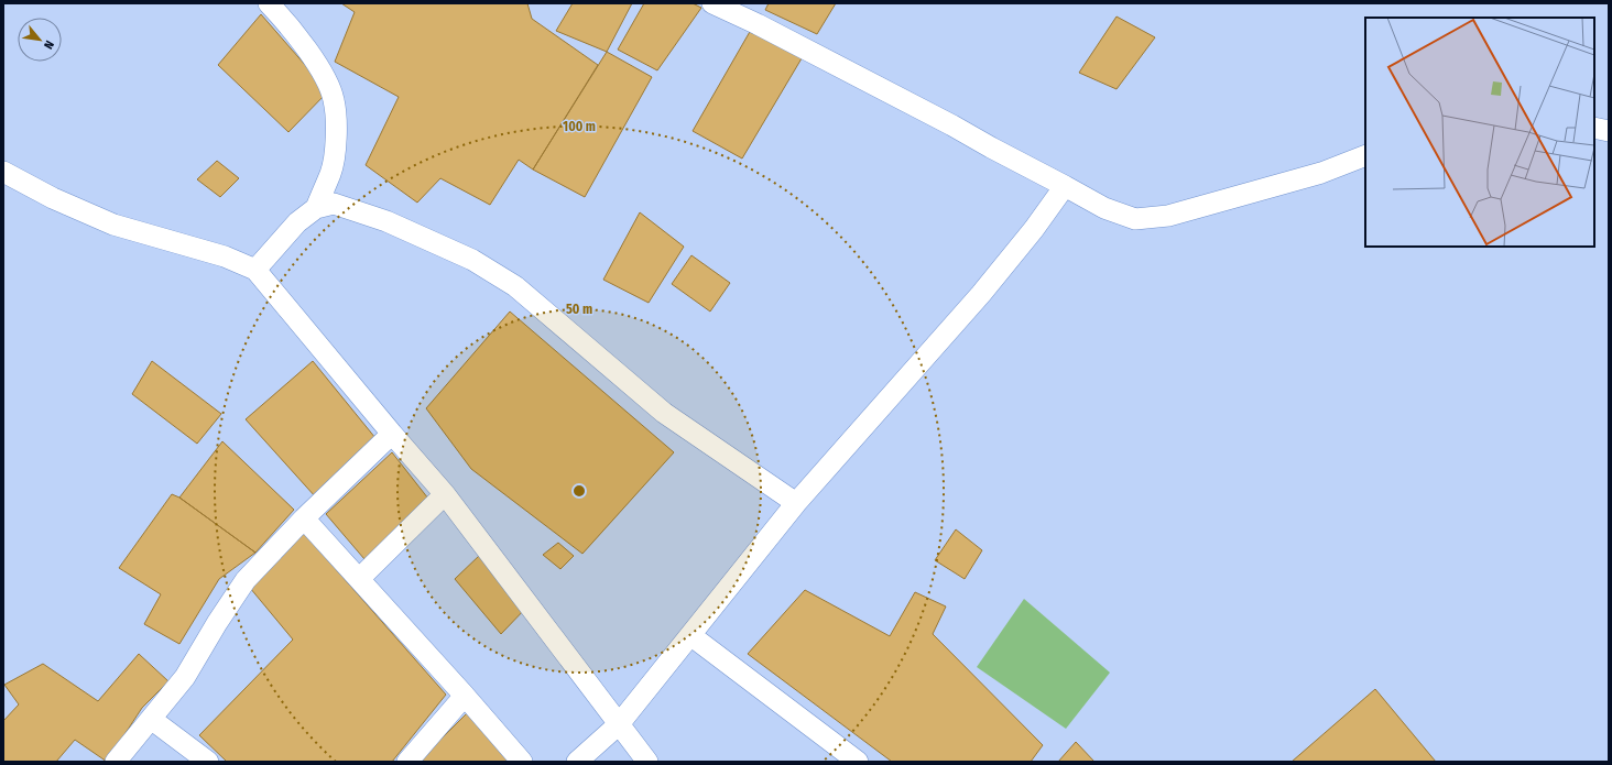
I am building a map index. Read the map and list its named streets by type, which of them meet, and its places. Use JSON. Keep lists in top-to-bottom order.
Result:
{
  "north": "bottom right",
  "rings": ["100 m", "50 m"]
}
